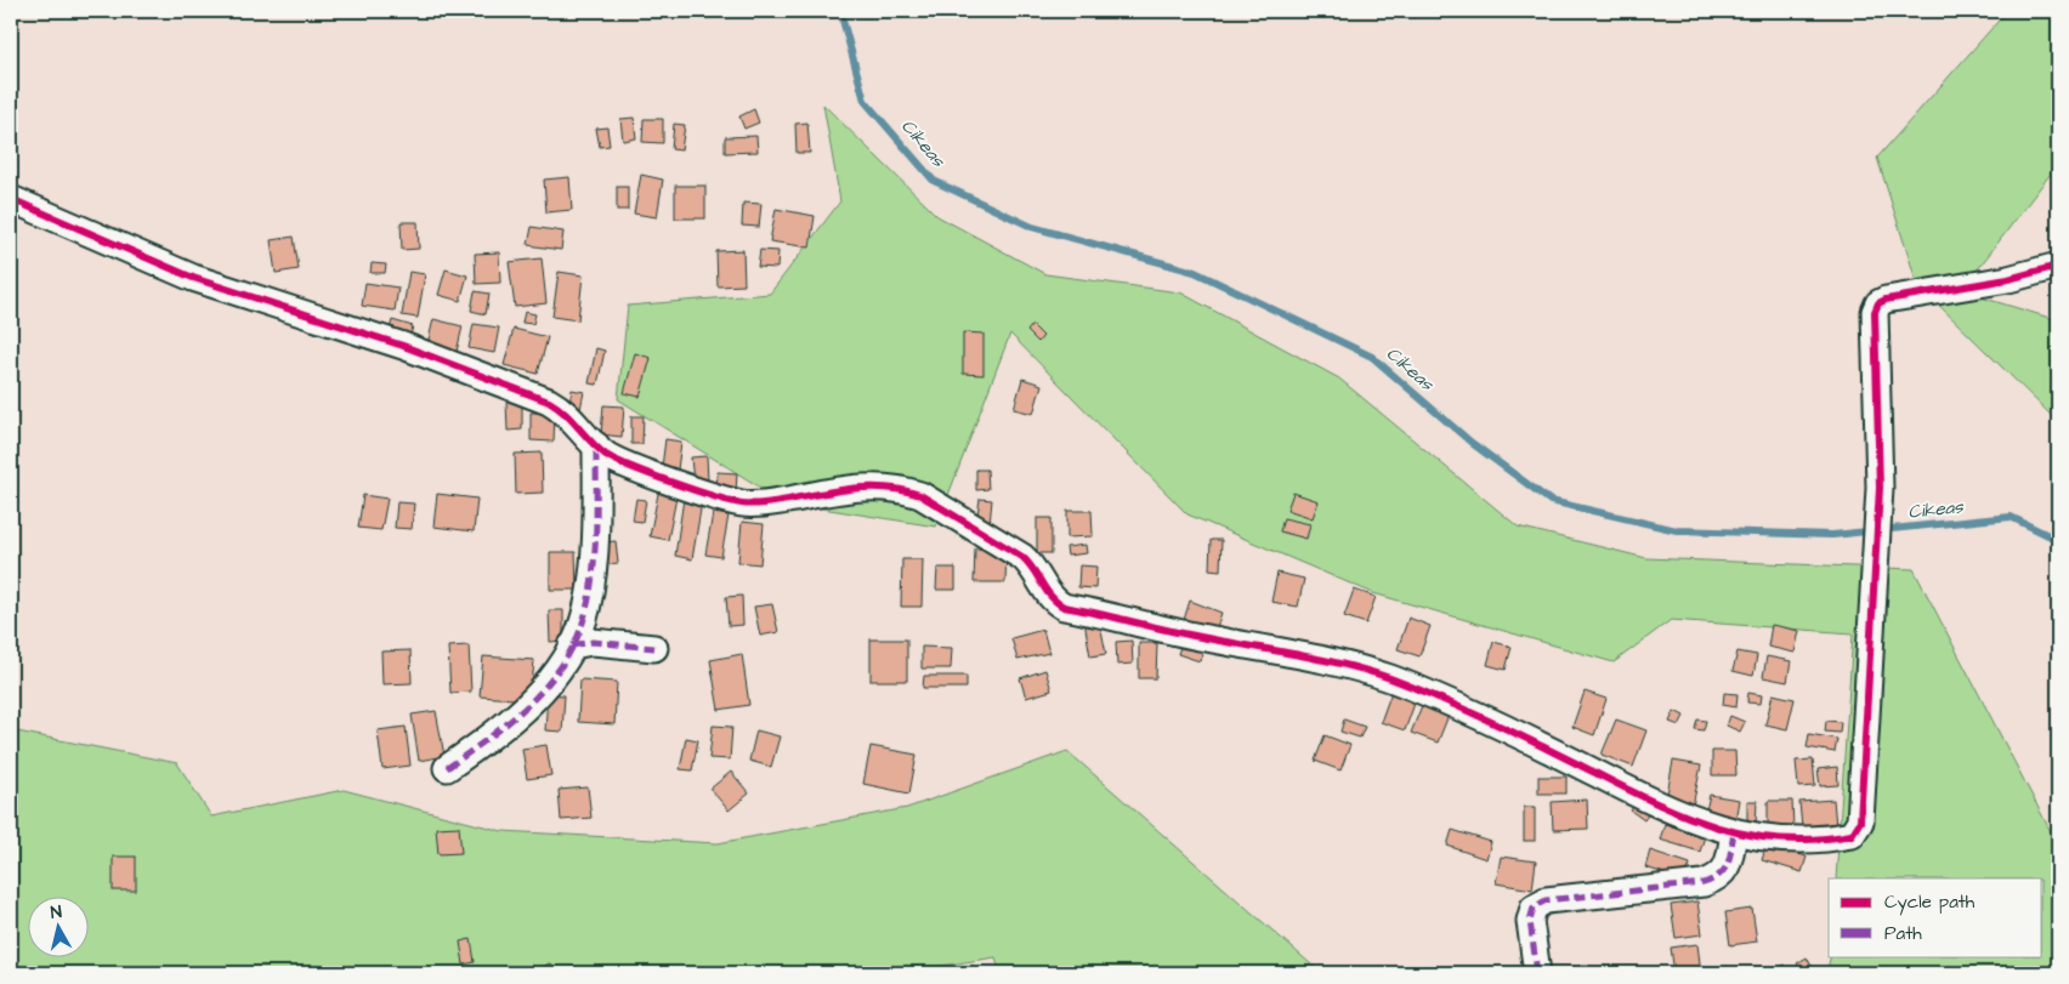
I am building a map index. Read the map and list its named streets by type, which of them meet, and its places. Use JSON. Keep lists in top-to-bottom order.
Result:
{
  "water": ["Cikeas"],
  "legend": ["Cycle path", "Path"],
  "north": "top"
}
